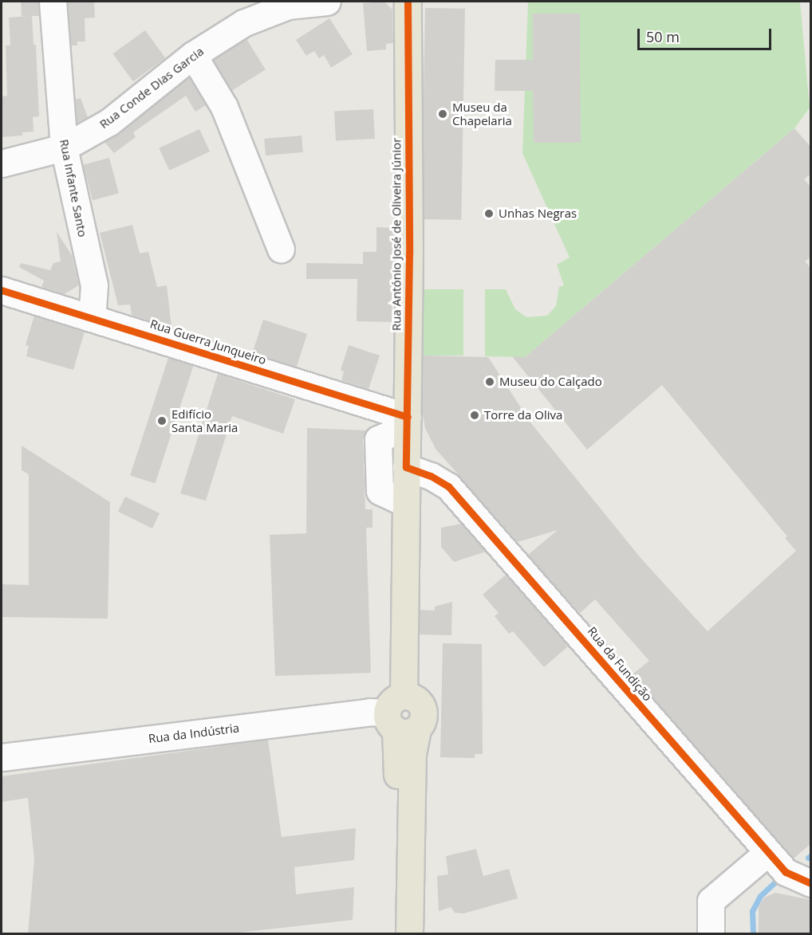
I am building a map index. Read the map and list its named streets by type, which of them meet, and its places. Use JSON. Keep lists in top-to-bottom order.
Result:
{
  "streets": {
    "main road": ["Rua António José de Oliveira Júnior"],
    "street": [
      "Rua Conde Dias Garcia",
      "Rua Infante Santo",
      "Rua Guerra Junqueiro",
      "Rua da Fundição",
      "Rua da Indústria"
    ]
  },
  "crossings": [
    ["Rua Conde Dias Garcia", "Rua Infante Santo"],
    ["Rua Infante Santo", "Rua Guerra Junqueiro"],
    ["Rua António José de Oliveira Júnior", "Rua Guerra Junqueiro"],
    ["Rua António José de Oliveira Júnior", "Rua da Fundição"],
    ["Rua António José de Oliveira Júnior", "Rua da Indústria"]
  ],
  "places": [
    "Museu da Chapelaria",
    "Unhas Negras",
    "Museu do Calçado",
    "Torre da Oliva",
    "Edifício Santa Maria"
  ],
  "scale_bar": "50 m"
}
